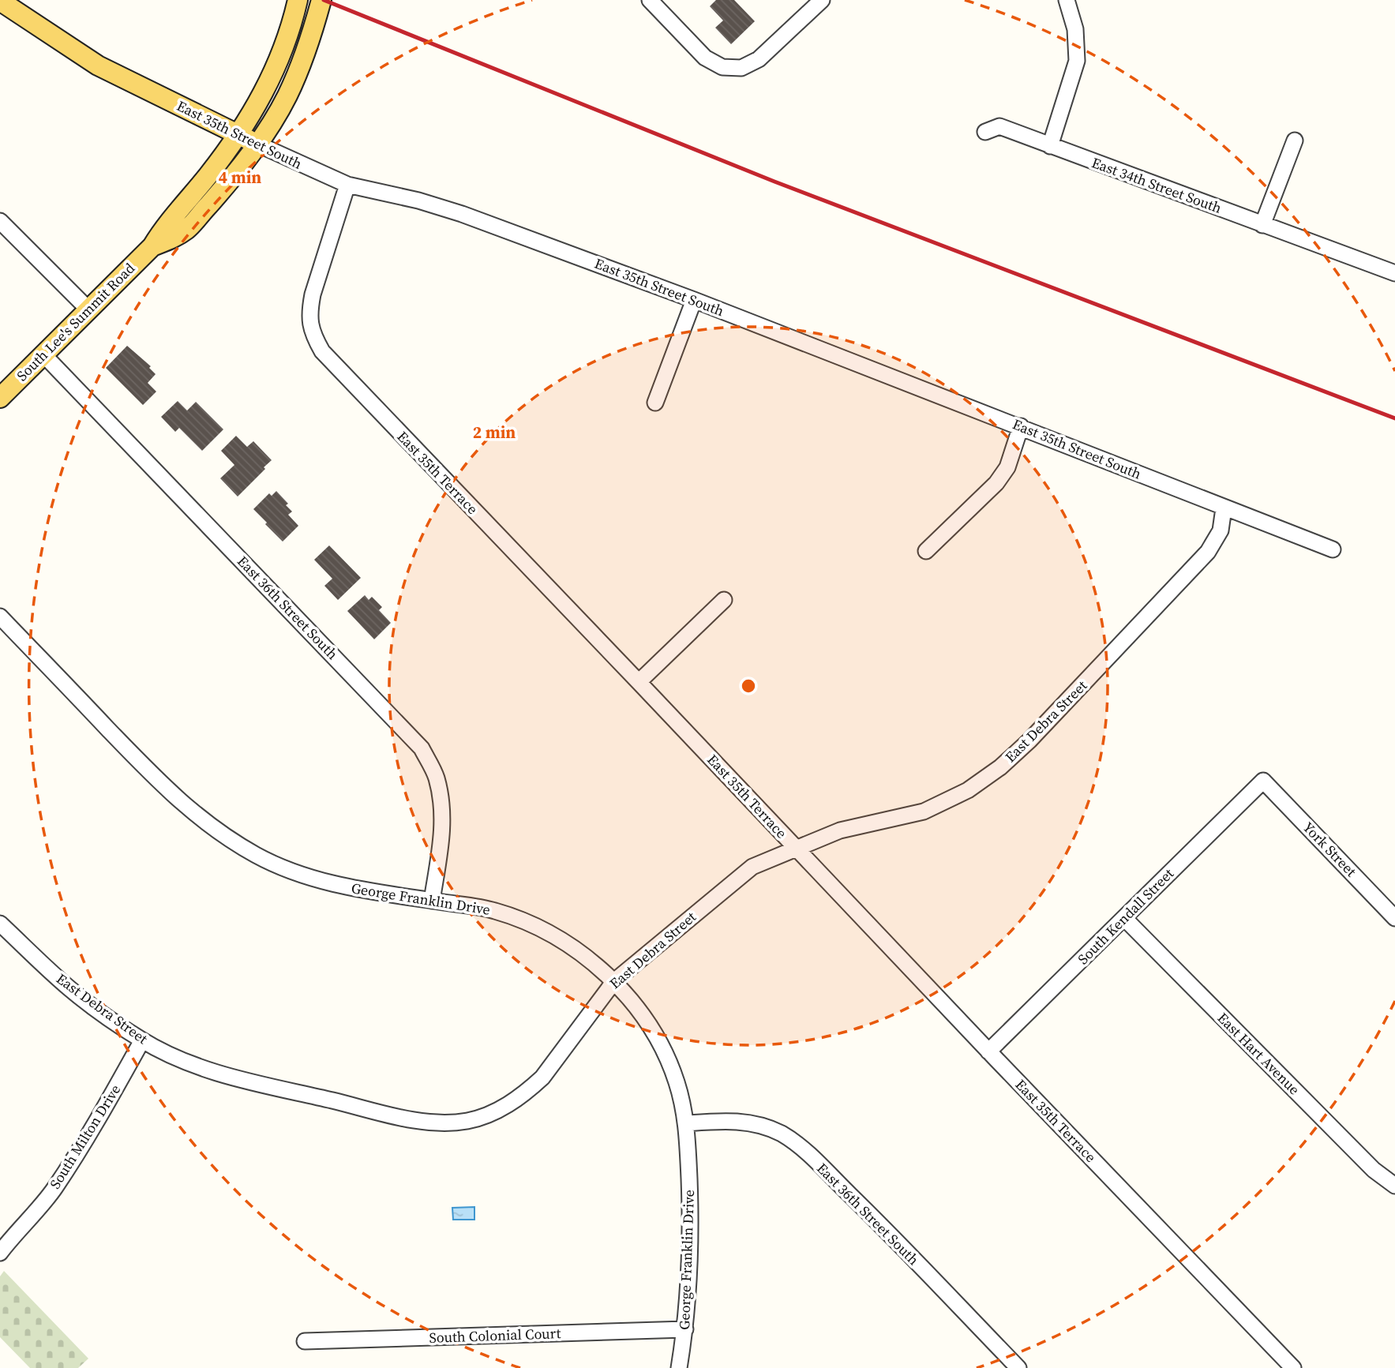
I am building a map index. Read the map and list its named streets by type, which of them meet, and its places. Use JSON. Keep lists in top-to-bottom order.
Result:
{
  "streets": {
    "main road": ["East 35th Street South", "South Lee's Summit Road"],
    "street": [
      "East 34th Street South",
      "East 35th Terrace",
      "East 36th Street South",
      "East Debra Street",
      "York Street",
      "George Franklin Drive",
      "South Kendall Street",
      "East Hart Avenue",
      "South Milton Drive",
      "South Colonial Court"
    ]
  },
  "crossings": [
    ["East 35th Street South", "South Lee's Summit Road"],
    ["East 35th Street South", "East 35th Terrace"],
    ["East 35th Street South", "East Debra Street"],
    ["South Lee's Summit Road", "East 36th Street South"],
    ["East 35th Terrace", "East Debra Street"],
    ["East 35th Terrace", "South Kendall Street"],
    ["East 36th Street South", "George Franklin Drive"],
    ["East Debra Street", "George Franklin Drive"],
    ["East Debra Street", "South Milton Drive"],
    ["York Street", "South Kendall Street"],
    ["George Franklin Drive", "South Colonial Court"],
    ["South Kendall Street", "East Hart Avenue"]
  ],
  "rings": ["4 min", "2 min"]
}
